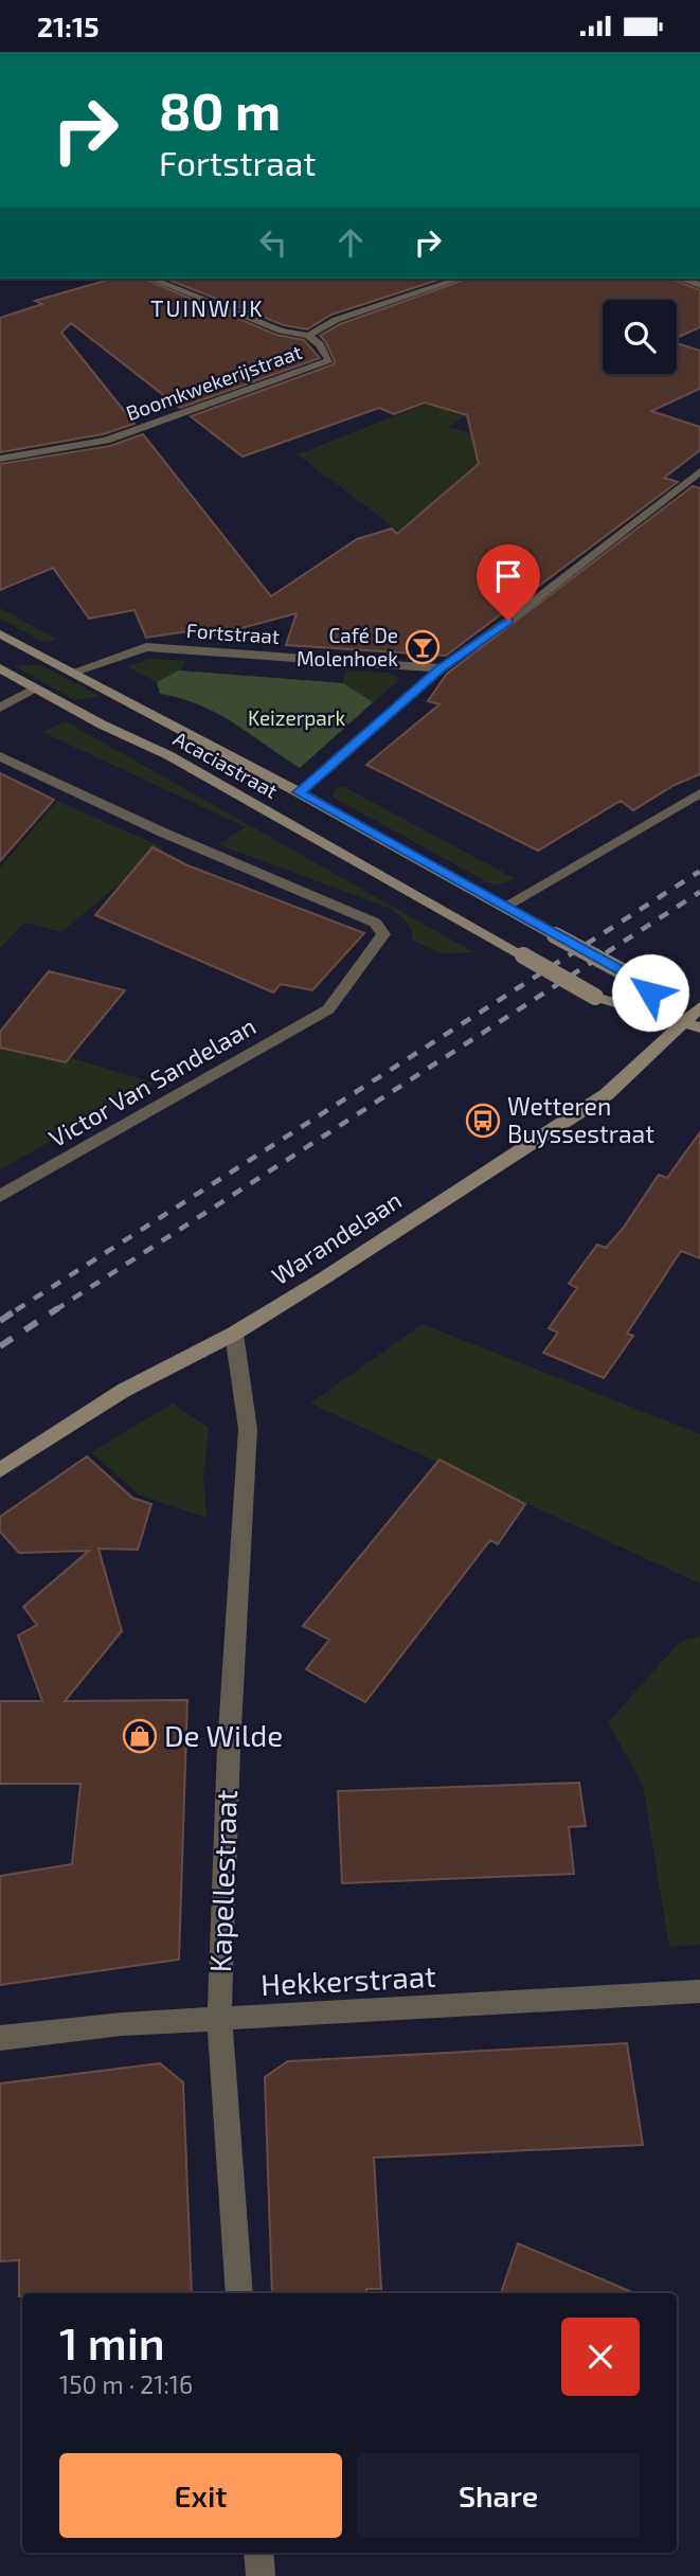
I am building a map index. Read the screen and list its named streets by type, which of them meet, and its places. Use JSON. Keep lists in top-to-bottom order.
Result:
{
  "streets": {
    "main road": ["Acaciastraat", "Warandelaan"],
    "street": [
      "Boomkwekerijstraat",
      "Fortstraat",
      "Victor Van Sandelaan",
      "Kapellestraat",
      "Hekkerstraat"
    ]
  },
  "crossings": [
    ["Fortstraat", "Acaciastraat"],
    ["Acaciastraat", "Warandelaan"],
    ["Warandelaan", "Kapellestraat"],
    ["Kapellestraat", "Hekkerstraat"]
  ],
  "districts": ["TUINWIJK"],
  "parks": ["Keizerpark"],
  "places": {
    "bar": ["Café De Molenhoek"],
    "bus stop": ["Wetteren Buyssestraat"],
    "shop": ["De Wilde"]
  },
  "page": {
    "status": "21:15",
    "turn": ["80 m", "Fortstraat"],
    "heading": ["1 min", "150 m · 21:16"],
    "buttons": ["Exit", "Share"]
  }
}
